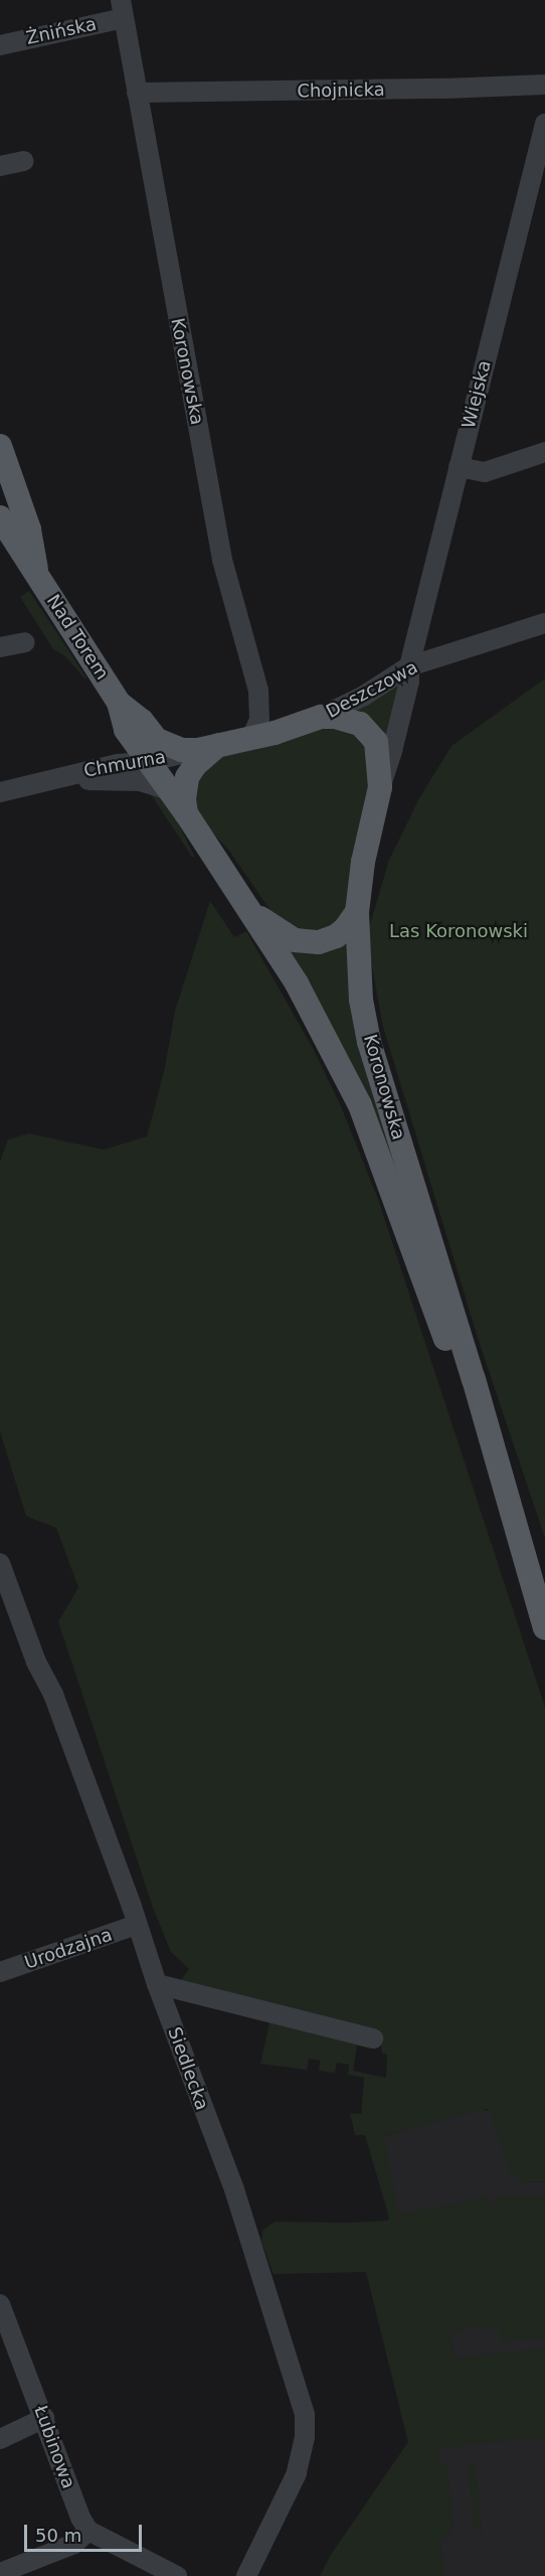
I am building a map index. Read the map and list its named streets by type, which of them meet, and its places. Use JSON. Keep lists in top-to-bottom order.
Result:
{
  "streets": {
    "main road": ["Koronowska", "Nad Torem", "Deszczowa"],
    "street": [
      "Żnińska",
      "Chojnicka",
      "Wiejska",
      "Chmurna",
      "Urodzajna",
      "Siedlecka",
      "Łubinowa"
    ]
  },
  "crossings": [
    ["Żnińska", "Koronowska"],
    ["Chojnicka", "Koronowska"],
    ["Koronowska", "Wiejska"],
    ["Koronowska", "Nad Torem"],
    ["Koronowska", "Deszczowa"],
    ["Koronowska", "Chmurna"],
    ["Wiejska", "Deszczowa"],
    ["Nad Torem", "Deszczowa"],
    ["Nad Torem", "Chmurna"],
    ["Deszczowa", "Chmurna"],
    ["Urodzajna", "Siedlecka"]
  ],
  "parks": ["Las Koronowski"],
  "scale_bar": "50 m"
}
